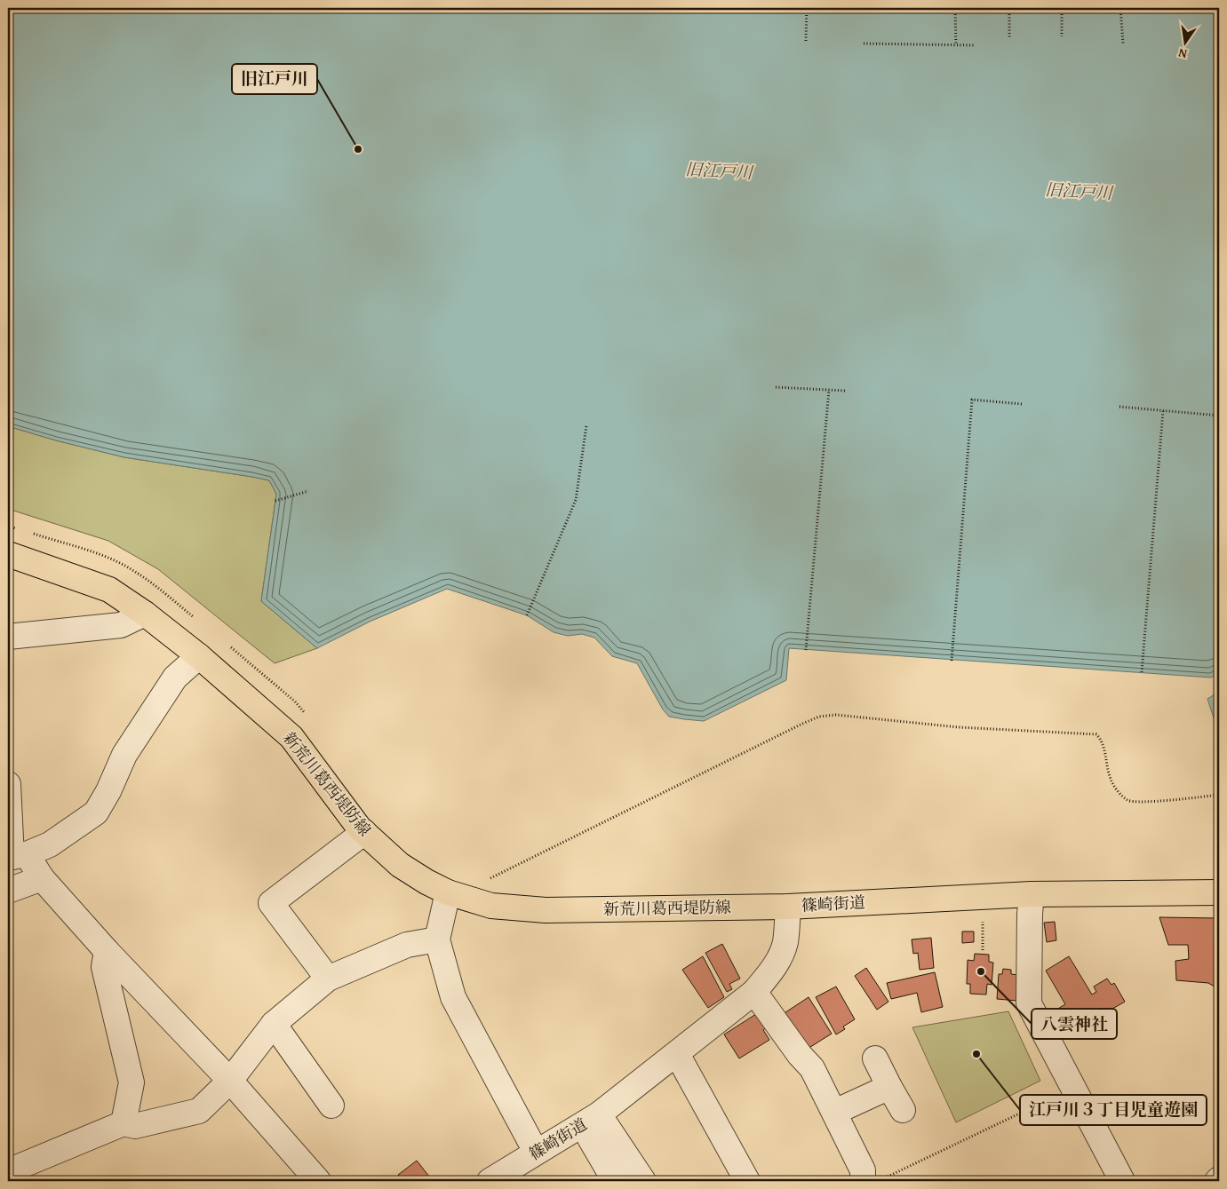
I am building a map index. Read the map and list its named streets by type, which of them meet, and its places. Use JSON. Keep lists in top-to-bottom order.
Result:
{
  "streets": {
    "main road": ["新荒川葛西堤防線", "篠崎街道"]
  },
  "crossings": [
    ["新荒川葛西堤防線", "篠崎街道"]
  ],
  "water": ["旧江戸川"],
  "places": ["旧江戸川", "八雲神社", "江戸川３丁目児童遊園"],
  "north": "bottom"
}
